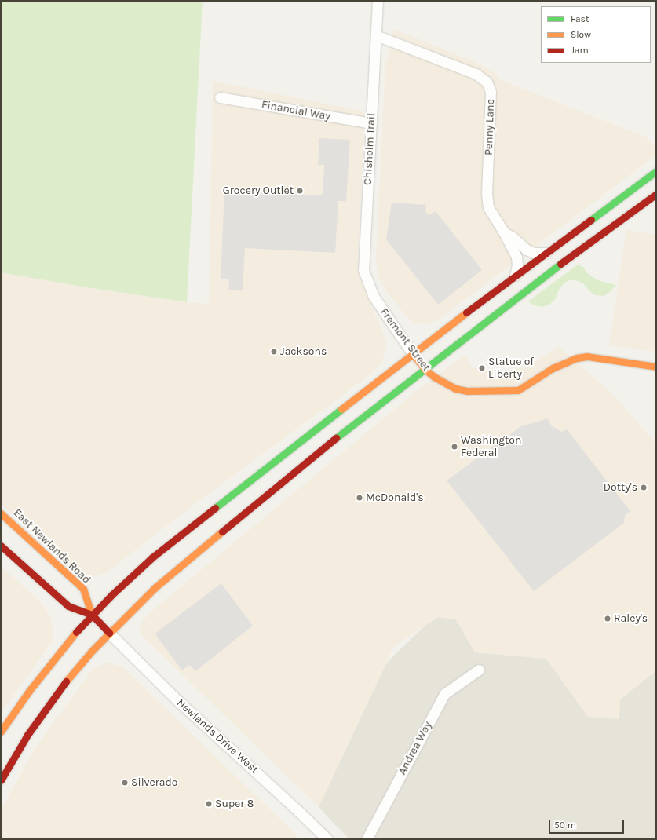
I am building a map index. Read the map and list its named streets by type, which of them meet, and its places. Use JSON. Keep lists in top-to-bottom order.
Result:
{
  "streets": {
    "main road": ["Fremont Street", "East Newlands Road"],
    "street": [
      "Financial Way",
      "Penny Lane",
      "Chisholm Trail",
      "Newlands Drive West",
      "Andrea Way"
    ]
  },
  "crossings": [
    ["Financial Way", "Chisholm Trail"],
    ["Penny Lane", "Chisholm Trail"],
    ["Chisholm Trail", "Fremont Street"],
    ["East Newlands Road", "Newlands Drive West"]
  ],
  "places": [
    "Grocery Outlet",
    "Jacksons",
    "Statue of Liberty",
    "Washington Federal",
    "Dotty's",
    "McDonald's",
    "Raley's",
    "Silverado",
    "Super 8"
  ],
  "legend": ["Fast", "Slow", "Jam"],
  "scale_bar": "50 m"
}
